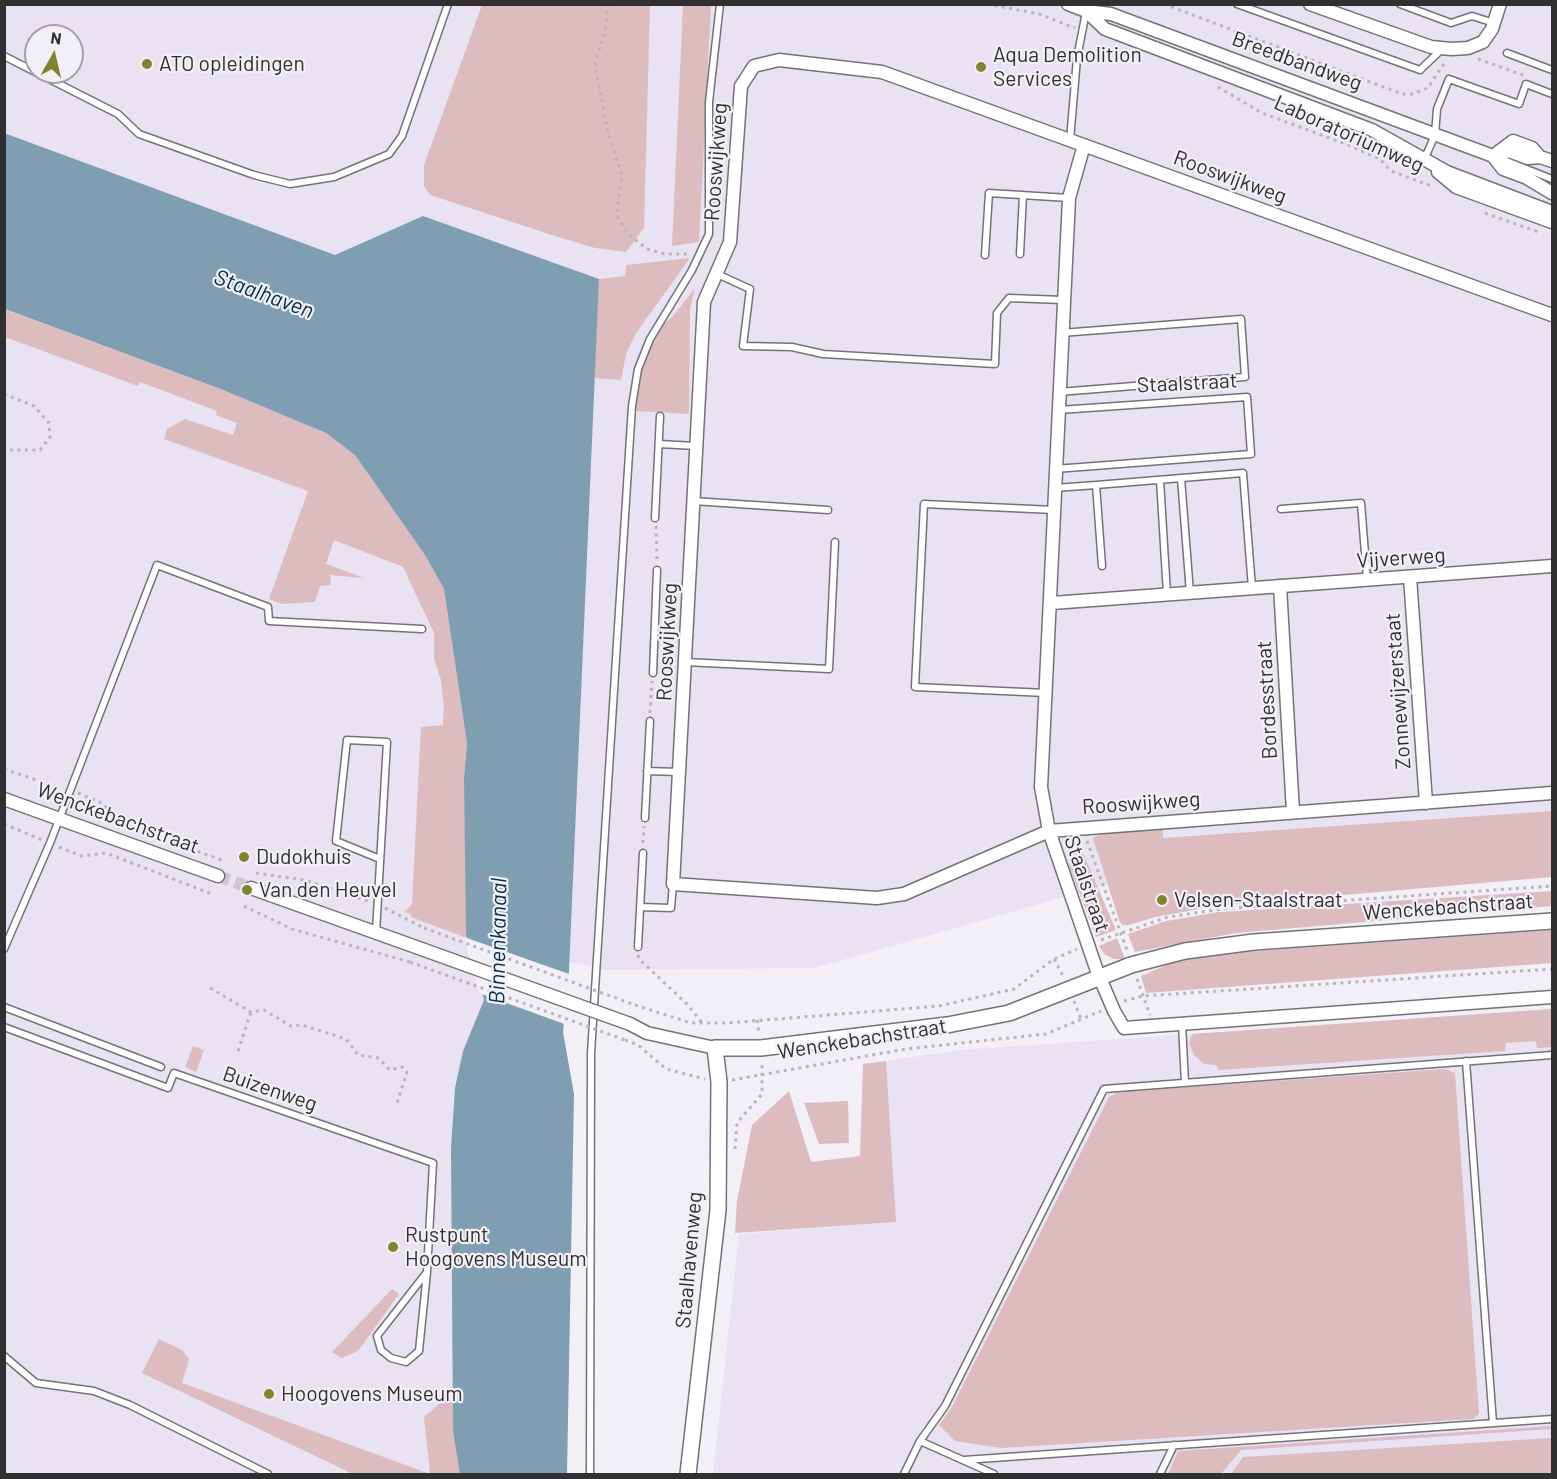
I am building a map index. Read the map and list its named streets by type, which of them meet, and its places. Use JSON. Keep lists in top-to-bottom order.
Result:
{
  "streets": {
    "street": [
      "Breedbandweg",
      "Rooswijkweg",
      "Staalstraat",
      "Vijverweg",
      "Zonnewijzerstaat",
      "Bordesstraat",
      "Wenckebachstraat",
      "Staalhavenweg"
    ],
    "lane": ["Buizenweg"],
    "path": ["Laboratoriumweg"]
  },
  "crossings": [
    ["Rooswijkweg", "Staalstraat"],
    ["Rooswijkweg", "Zonnewijzerstaat"],
    ["Rooswijkweg", "Bordesstraat"],
    ["Staalstraat", "Vijverweg"],
    ["Staalstraat", "Wenckebachstraat"],
    ["Vijverweg", "Zonnewijzerstaat"],
    ["Vijverweg", "Bordesstraat"],
    ["Wenckebachstraat", "Staalhavenweg"]
  ],
  "water": ["Staalhaven", "Binnenkanaal"],
  "places": [
    "ATO opleidingen",
    "Aqua Demolition Services",
    "Dudokhuis",
    "Van den Heuvel",
    "Velsen-Staalstraat",
    "Rustpunt Hoogovens Museum",
    "Hoogovens Museum"
  ],
  "north": "top"
}
